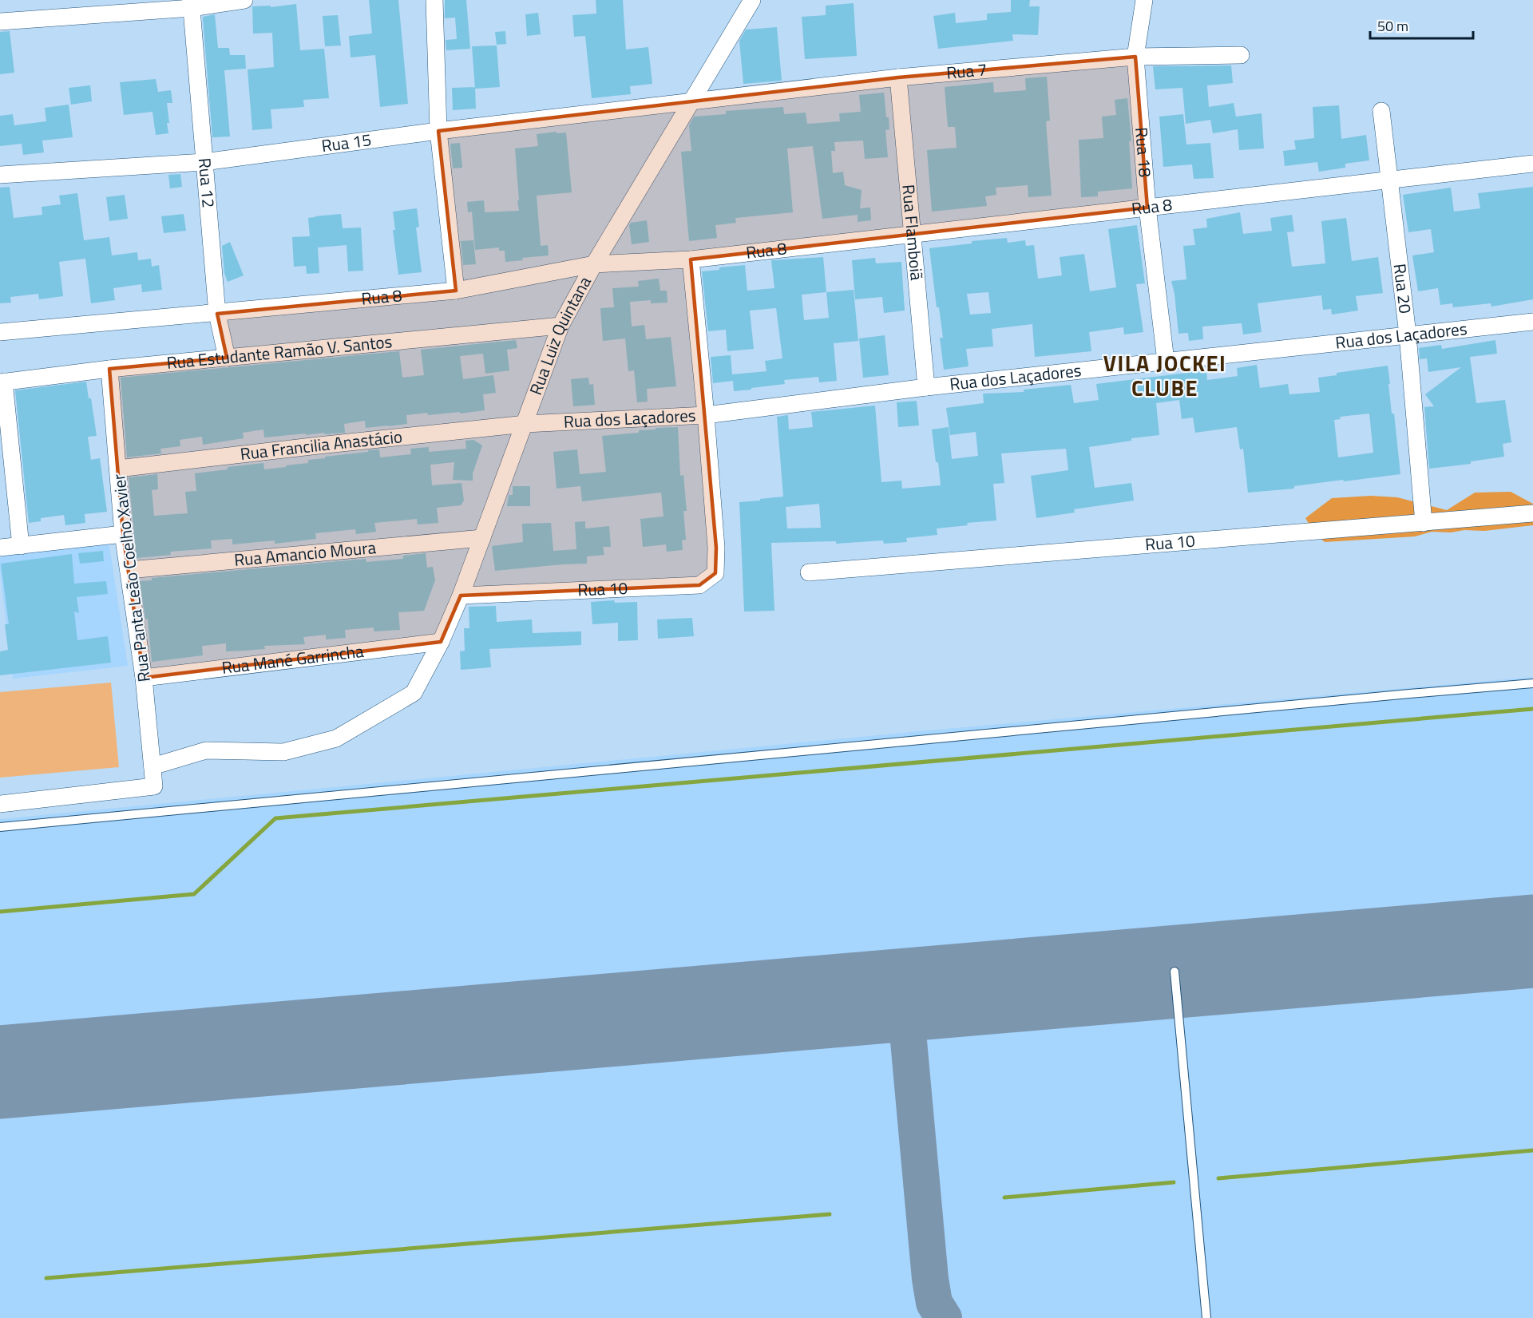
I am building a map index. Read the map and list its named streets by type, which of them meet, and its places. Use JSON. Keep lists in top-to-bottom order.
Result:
{
  "streets": {
    "street": [
      "Rua 7",
      "Rua 15",
      "Rua 18",
      "Rua 12",
      "Rua 8",
      "Rua Flamboiã",
      "Rua 20",
      "Rua dos Laçadores",
      "Rua Luiz Quintana",
      "Rua Estudante Ramão V. Santos",
      "Rua Francilia Anastácio",
      "Rua 10",
      "Rua Amancio Moura",
      "Rua Panta Leão Coelho Xavier",
      "Rua Mané Garrincha"
    ]
  },
  "crossings": [
    ["Rua 7", "Rua 15"],
    ["Rua 7", "Rua 18"],
    ["Rua 7", "Rua Flamboiã"],
    ["Rua 7", "Rua Luiz Quintana"],
    ["Rua 15", "Rua 12"],
    ["Rua 15", "Rua Luiz Quintana"],
    ["Rua 18", "Rua 8"],
    ["Rua 18", "Rua dos Laçadores"],
    ["Rua 12", "Rua 8"],
    ["Rua 12", "Rua Estudante Ramão V. Santos"],
    ["Rua 8", "Rua Flamboiã"],
    ["Rua 8", "Rua 20"],
    ["Rua 8", "Rua Luiz Quintana"],
    ["Rua Flamboiã", "Rua dos Laçadores"],
    ["Rua 20", "Rua dos Laçadores"],
    ["Rua 20", "Rua 10"],
    ["Rua dos Laçadores", "Rua Luiz Quintana"],
    ["Rua dos Laçadores", "Rua Francilia Anastácio"],
    ["Rua dos Laçadores", "Rua 10"],
    ["Rua Luiz Quintana", "Rua Estudante Ramão V. Santos"],
    ["Rua Luiz Quintana", "Rua Francilia Anastácio"],
    ["Rua Luiz Quintana", "Rua 10"],
    ["Rua Luiz Quintana", "Rua Amancio Moura"],
    ["Rua Luiz Quintana", "Rua Panta Leão Coelho Xavier"],
    ["Rua Luiz Quintana", "Rua Mané Garrincha"],
    ["Rua Estudante Ramão V. Santos", "Rua Panta Leão Coelho Xavier"],
    ["Rua Francilia Anastácio", "Rua Panta Leão Coelho Xavier"],
    ["Rua Amancio Moura", "Rua Panta Leão Coelho Xavier"],
    ["Rua Panta Leão Coelho Xavier", "Rua Mané Garrincha"]
  ],
  "districts": ["VILA JOCKEI CLUBE"],
  "scale_bar": "50 m"
}
